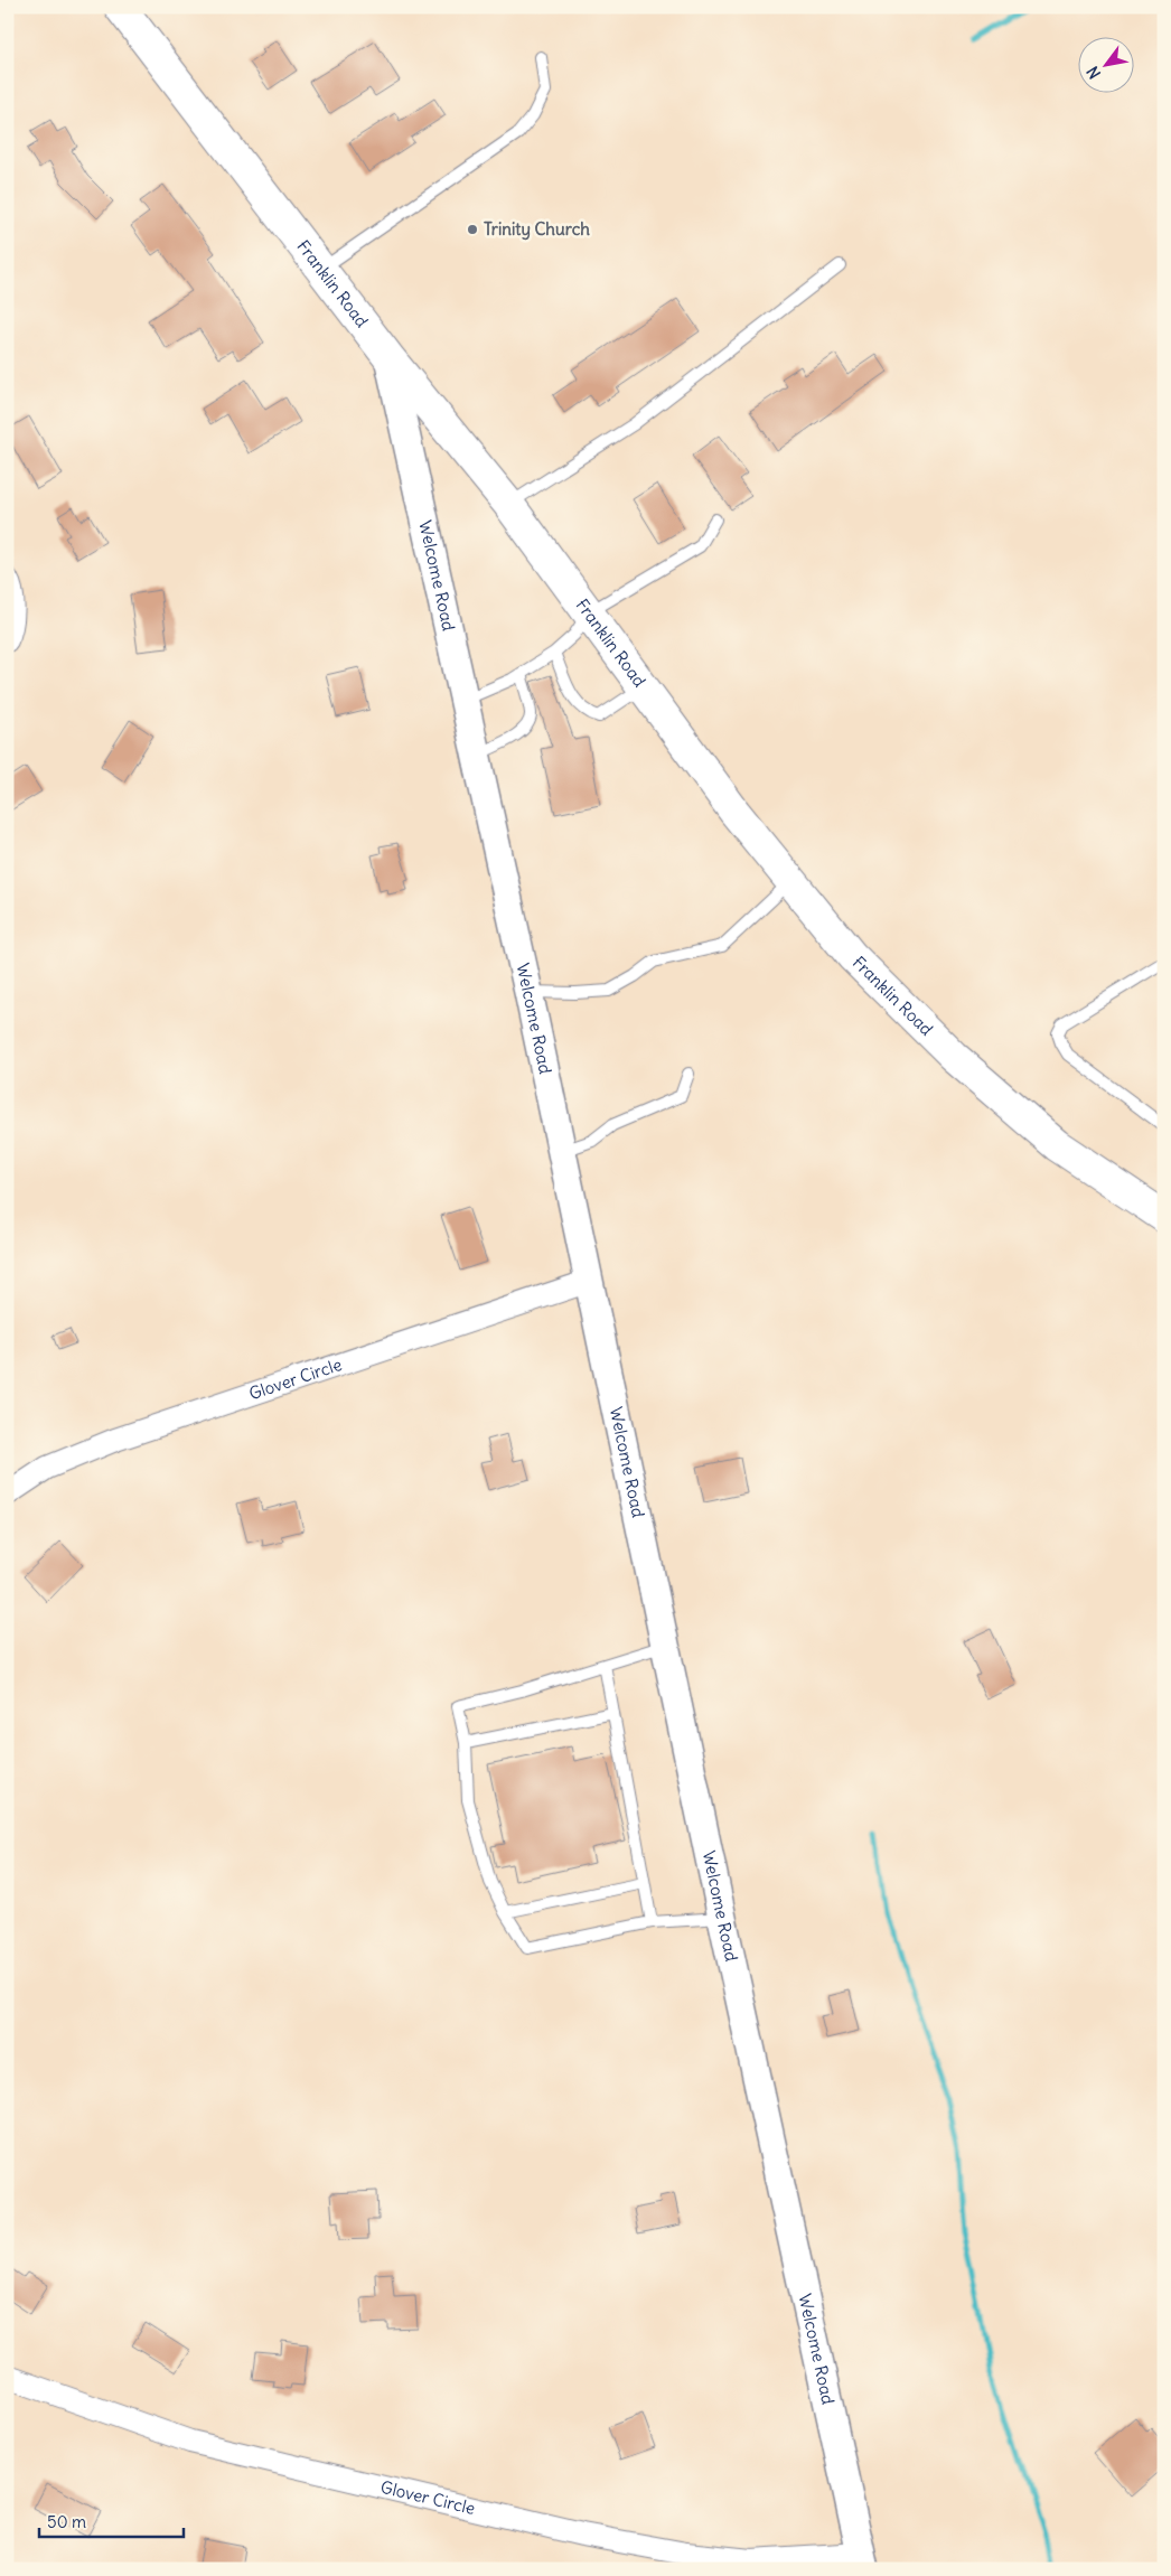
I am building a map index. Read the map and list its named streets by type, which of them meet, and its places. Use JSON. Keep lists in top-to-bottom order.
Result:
{
  "streets": {
    "main road": ["Franklin Road"],
    "street": ["Welcome Road", "Glover Circle"]
  },
  "crossings": [
    ["Franklin Road", "Welcome Road"],
    ["Welcome Road", "Glover Circle"]
  ],
  "places": ["Trinity Church"],
  "scale_bar": "50 m",
  "north": "bottom left"
}
